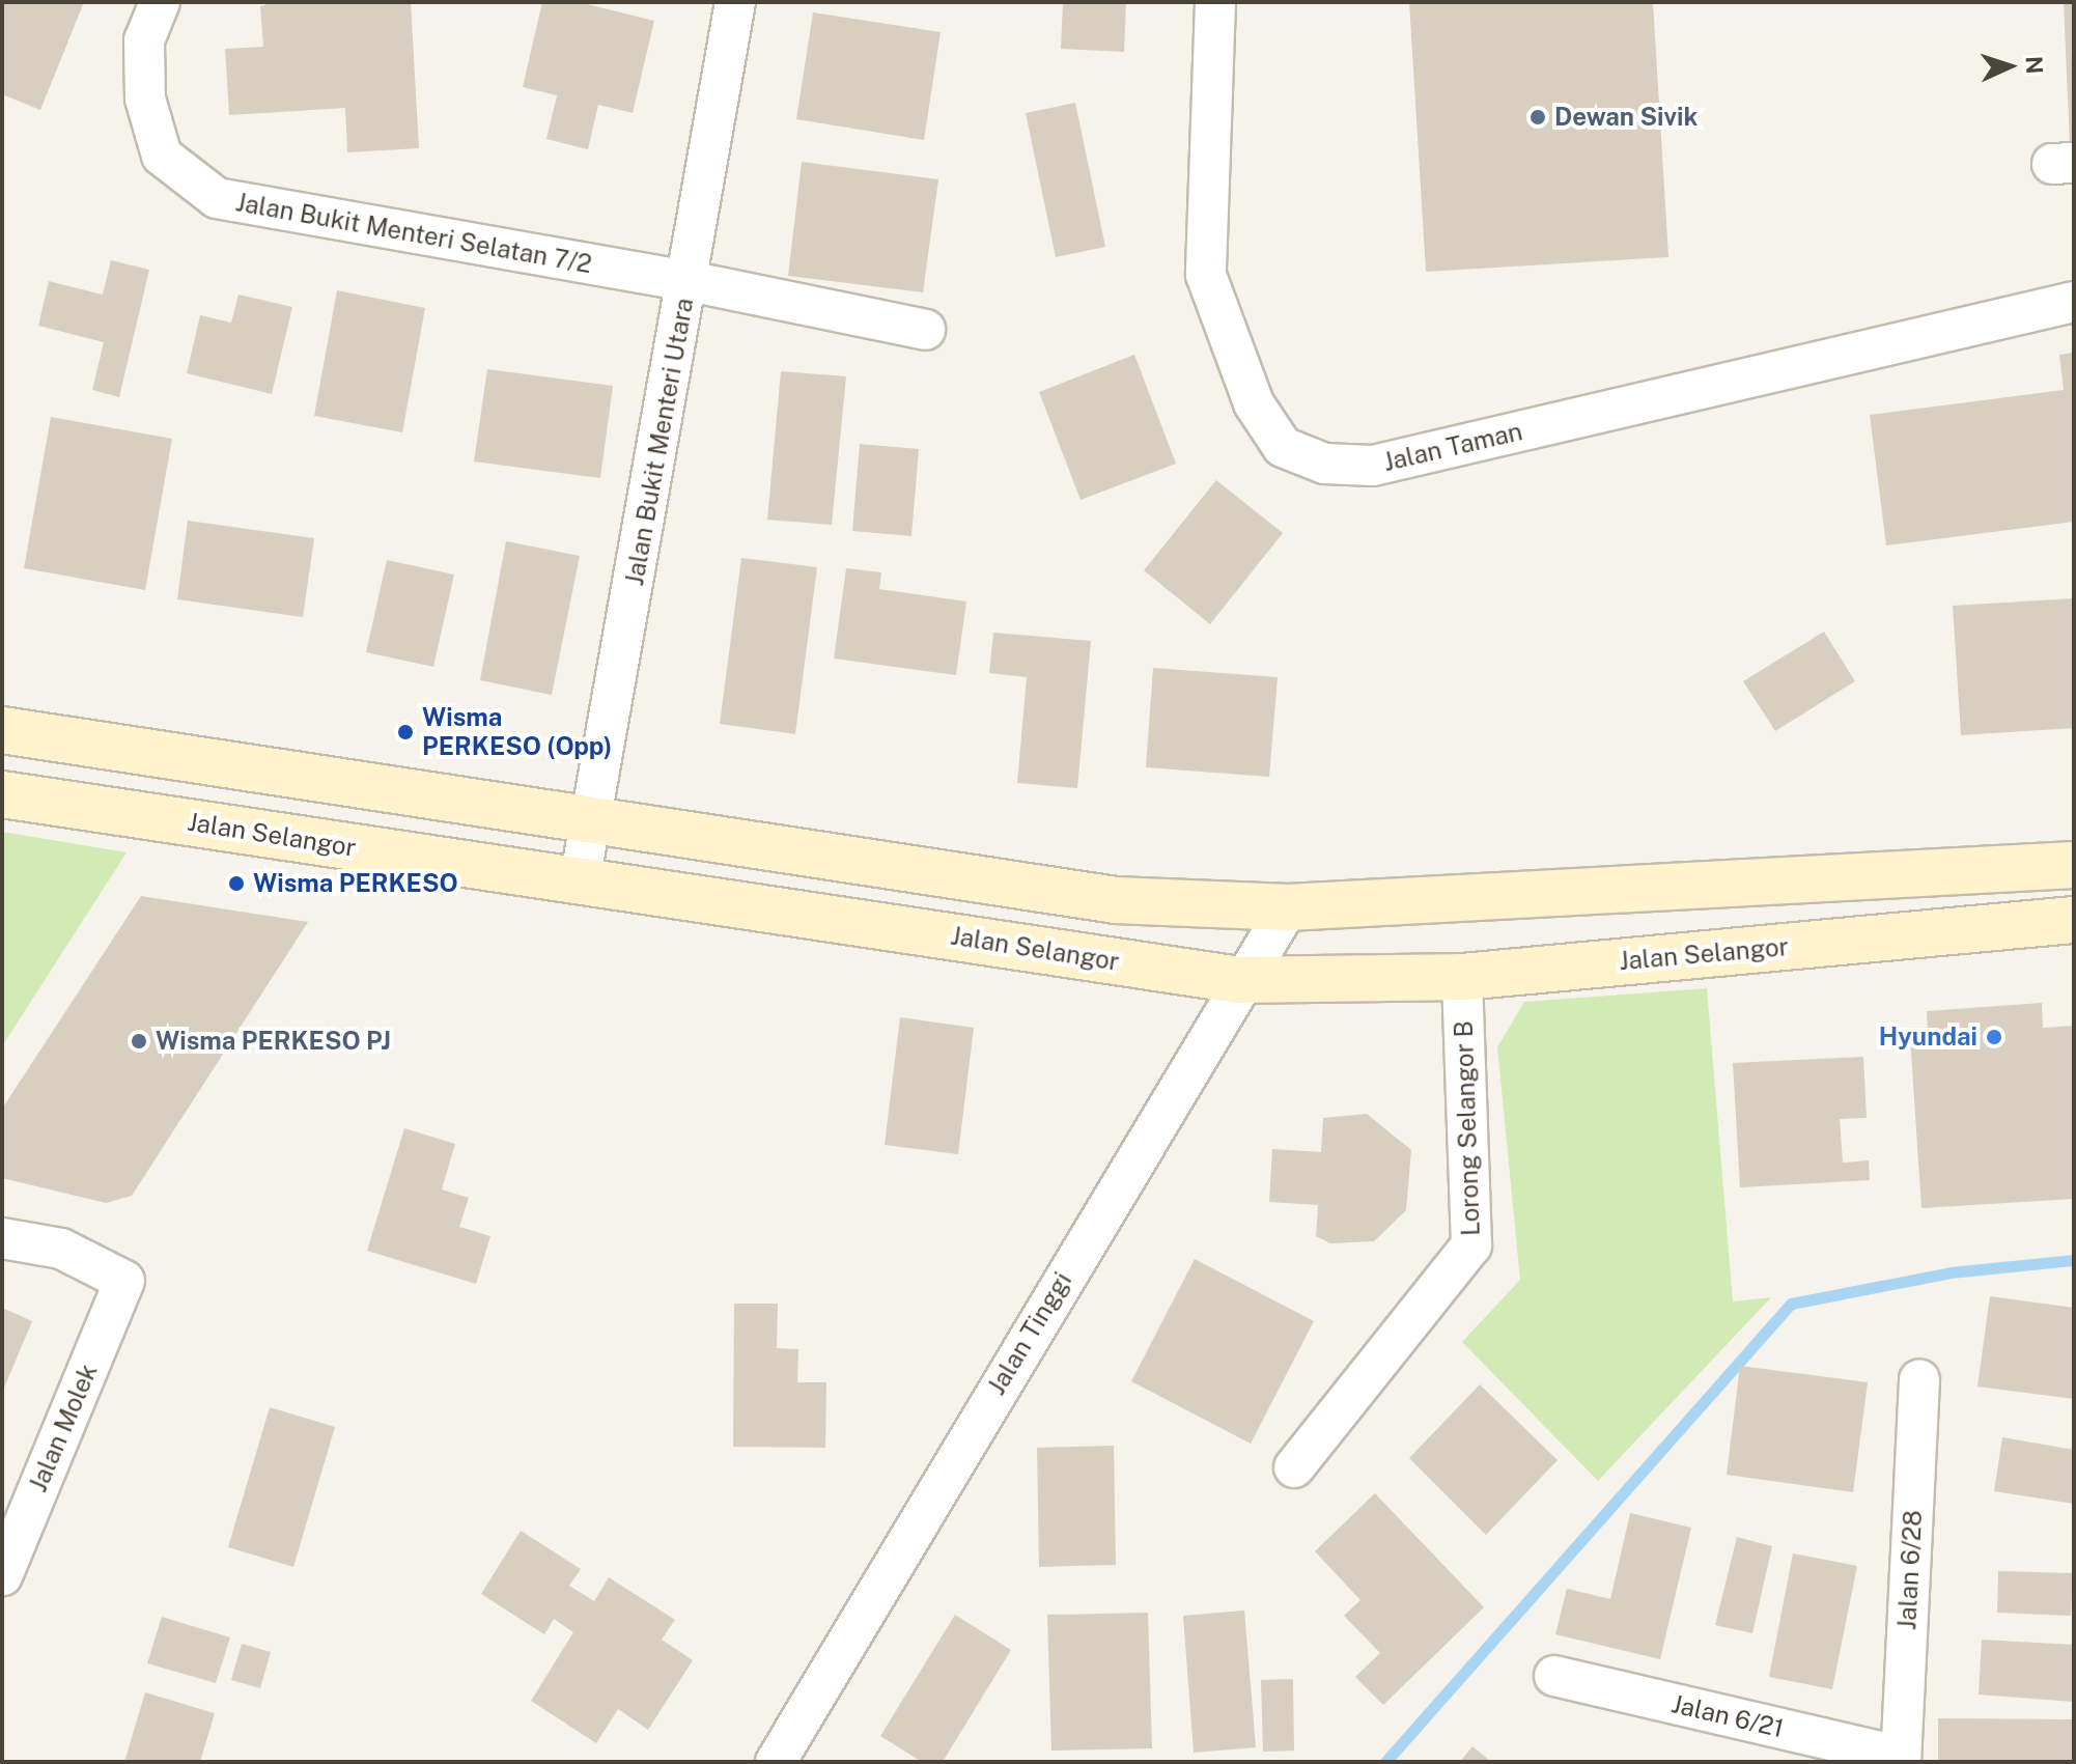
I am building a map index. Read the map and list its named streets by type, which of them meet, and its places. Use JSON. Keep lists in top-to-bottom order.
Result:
{
  "streets": {
    "main road": ["Jalan Selangor"],
    "street": [
      "Jalan Bukit Menteri Selatan 7/2",
      "Jalan Bukit Menteri Utara",
      "Jalan Taman",
      "Lorong Selangor B",
      "Jalan Tinggi",
      "Jalan Molek",
      "Jalan 6/28",
      "Jalan 6/21"
    ]
  },
  "crossings": [
    ["Jalan Bukit Menteri Selatan 7/2", "Jalan Bukit Menteri Utara"],
    ["Jalan Bukit Menteri Utara", "Jalan Selangor"],
    ["Jalan Selangor", "Lorong Selangor B"],
    ["Jalan Selangor", "Jalan Tinggi"],
    ["Jalan 6/28", "Jalan 6/21"]
  ],
  "places": [
    "Dewan Sivik",
    "Wisma PERKESO (Opp)",
    "Wisma PERKESO",
    "Hyundai",
    "Wisma PERKESO PJ"
  ],
  "north": "right"
}
